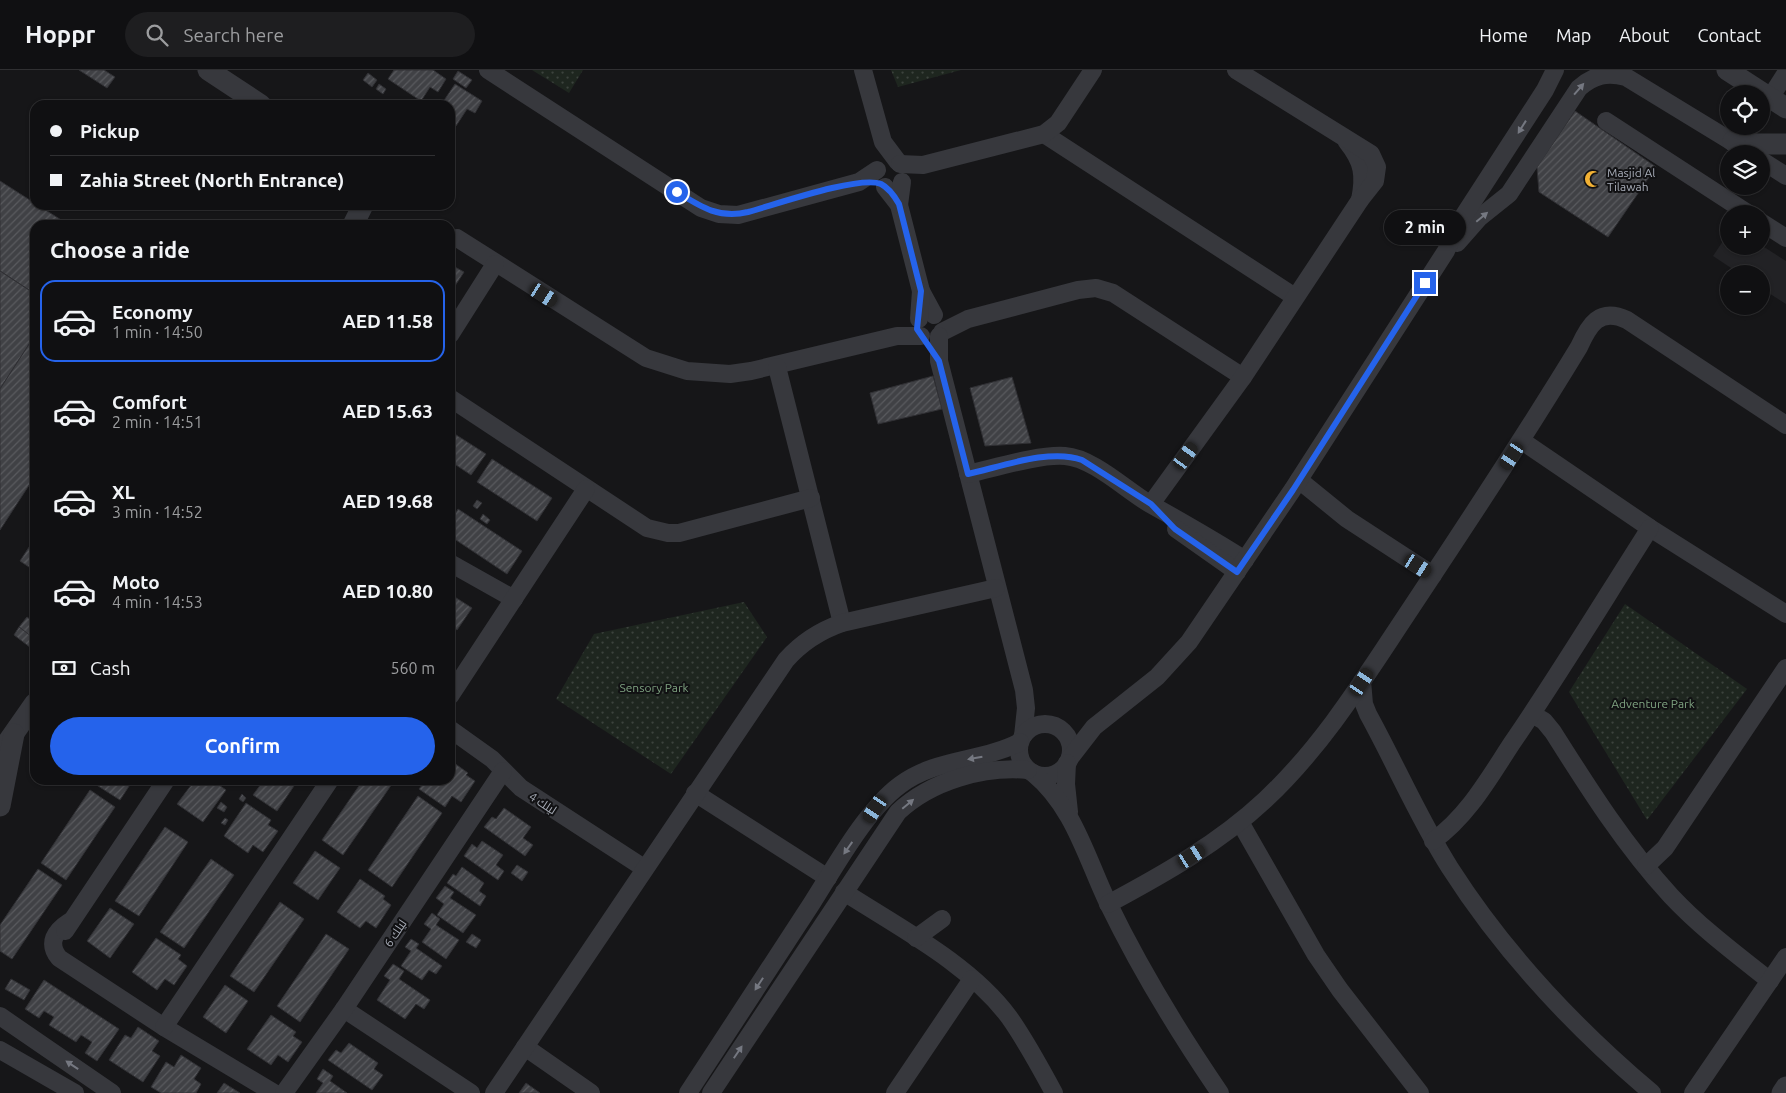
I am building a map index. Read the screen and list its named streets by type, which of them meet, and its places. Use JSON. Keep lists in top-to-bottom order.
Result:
{
  "streets": {
    "street": ["ليلك 4", "ليلك 6"]
  },
  "crossings": [
    ["ليلك 4", "ليلك 6"]
  ],
  "parks": ["Sensory Park", "Adventure Park"],
  "places": {
    "mosque": ["Masjid Al Tilawah"]
  },
  "page": {
    "header": "Hoppr",
    "search": "Search here",
    "nav": [
      "Home",
      "Map",
      "About",
      "Contact"
    ],
    "map_buttons": ["+", "−"],
    "banner": ["Pickup", "Zahia Street (North Entrance)"],
    "bubble": "2 min",
    "heading": "Choose a ride",
    "list": [
      {
        "name": "Economy",
        "note": "1 min · 14:50",
        "value": "AED 11.58"
      },
      {
        "name": "Comfort",
        "note": "2 min · 14:51",
        "value": "AED 15.63"
      },
      {
        "name": "XL",
        "note": "3 min · 14:52",
        "value": "AED 19.68"
      },
      {
        "name": "Moto",
        "note": "4 min · 14:53",
        "value": "AED 10.80"
      }
    ],
    "pay": ["Cash", "560 m"],
    "buttons": "Confirm"
  }
}
